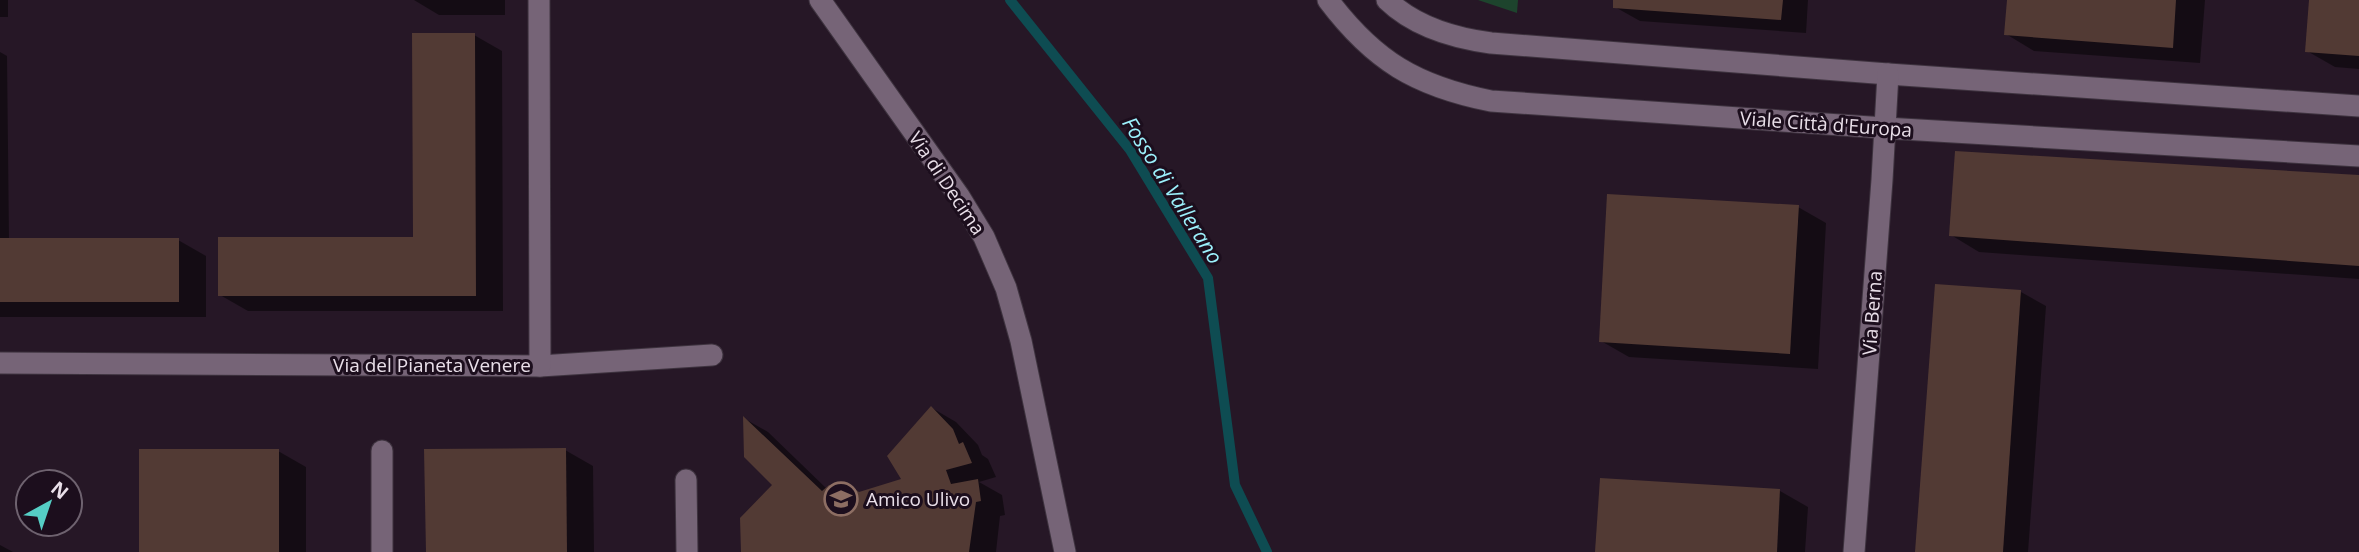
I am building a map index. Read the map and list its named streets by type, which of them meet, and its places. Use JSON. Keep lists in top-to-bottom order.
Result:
{
  "streets": {
    "street": [
      "Viale Città d'Europa",
      "Via di Decima",
      "Via Berna",
      "Via del Pianeta Venere"
    ]
  },
  "crossings": [
    ["Viale Città d'Europa", "Via Berna"]
  ],
  "water": ["Fosso di Vallerano"],
  "places": {
    "school or university": ["Amico Ulivo"]
  },
  "north": "top right"
}
